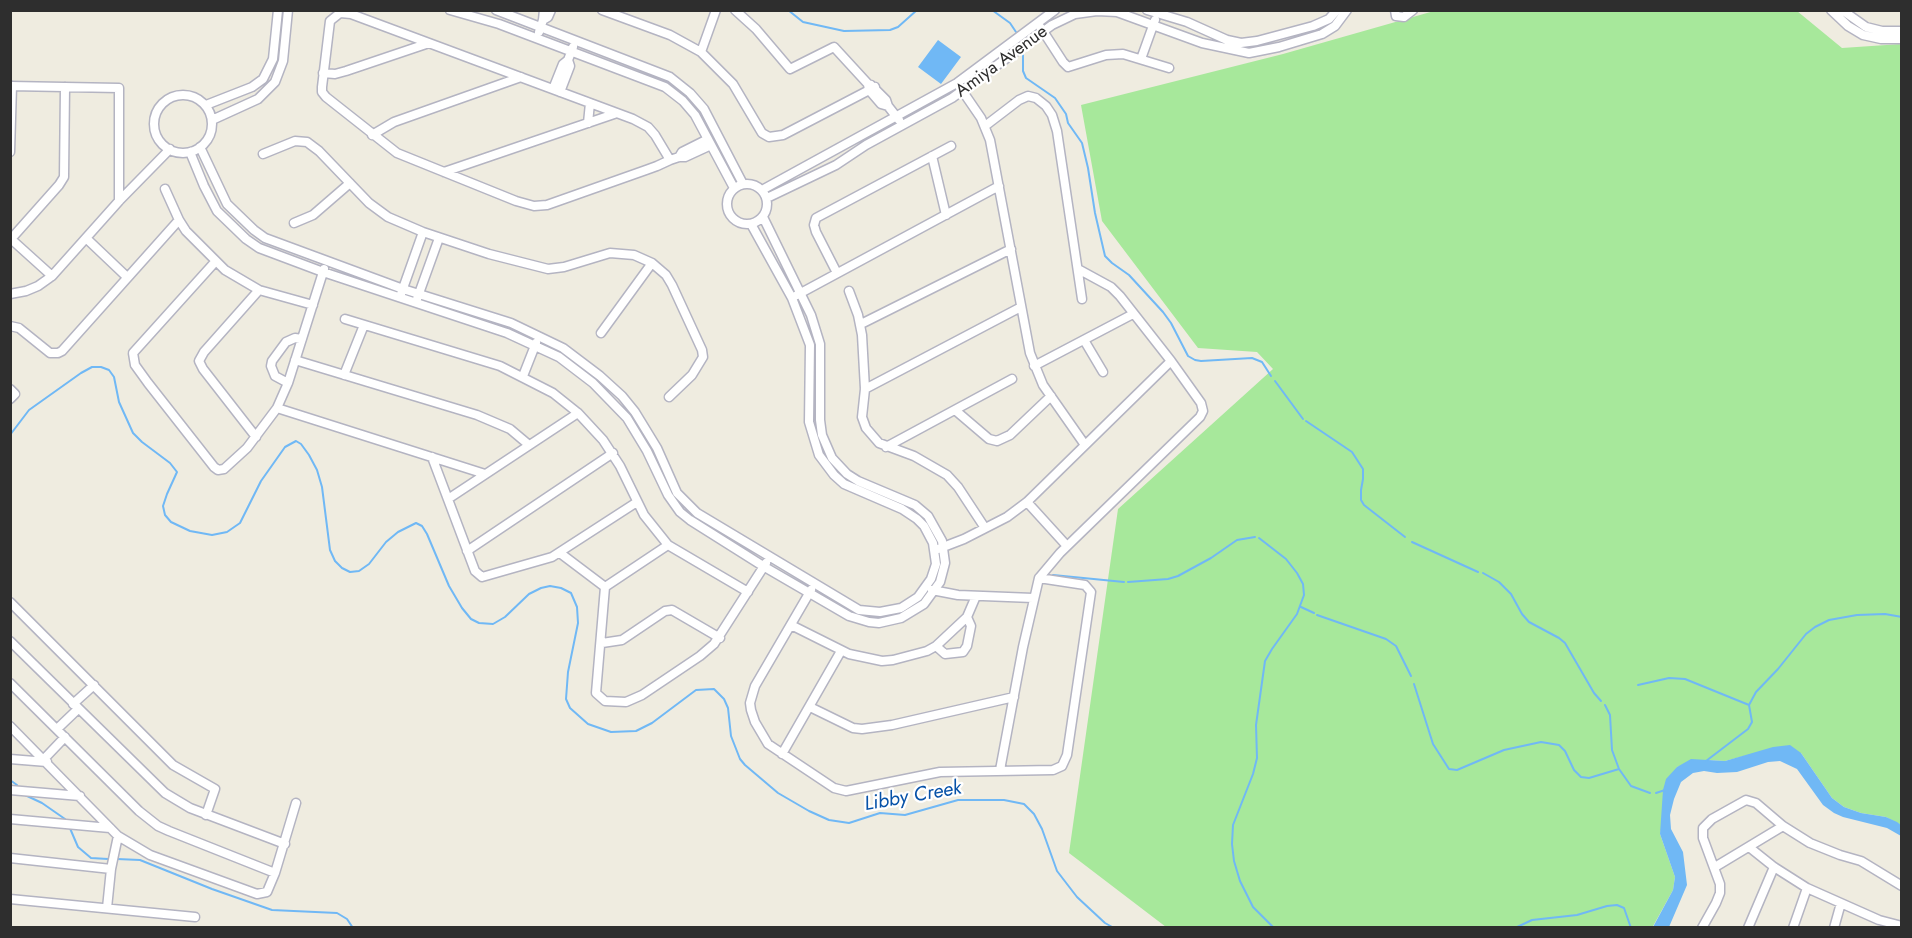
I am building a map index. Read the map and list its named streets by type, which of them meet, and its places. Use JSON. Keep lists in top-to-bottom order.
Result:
{
  "streets": {
    "street": ["Amiya Avenue"]
  },
  "water": ["Libby Creek"]
}
